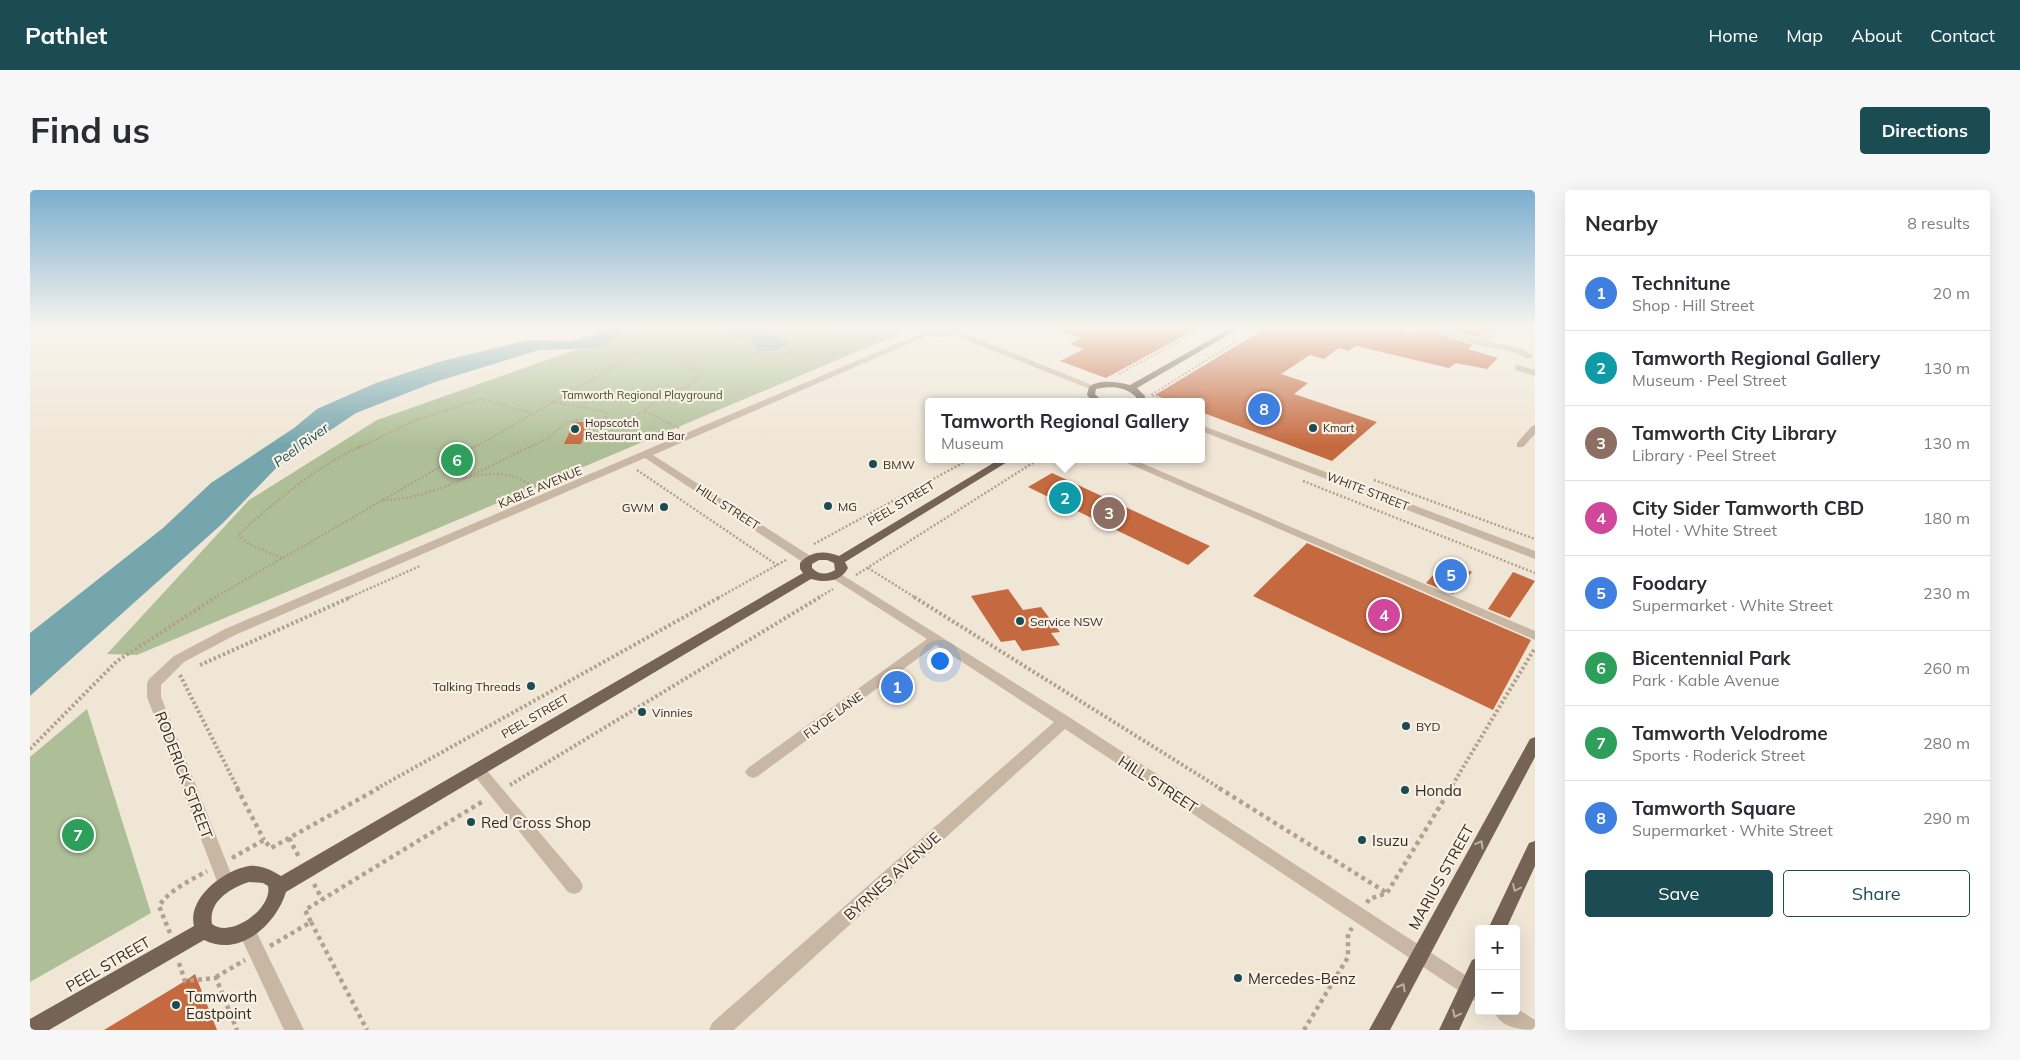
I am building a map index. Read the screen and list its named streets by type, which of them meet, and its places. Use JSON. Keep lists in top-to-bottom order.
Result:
{
  "streets": {
    "main road": ["PEEL STREET", "MARIUS STREET"],
    "street": [
      "KABLE AVENUE",
      "WHITE STREET",
      "HILL STREET",
      "FLYDE LANE",
      "RODERICK STREET",
      "BYRNES AVENUE"
    ]
  },
  "crossings": [
    ["KABLE AVENUE", "HILL STREET"],
    ["KABLE AVENUE", "RODERICK STREET"],
    ["PEEL STREET", "HILL STREET"],
    ["PEEL STREET", "RODERICK STREET"],
    ["HILL STREET", "FLYDE LANE"],
    ["HILL STREET", "BYRNES AVENUE"],
    ["HILL STREET", "MARIUS STREET"]
  ],
  "water": ["Peel River"],
  "parks": ["Tamworth Regional Playground"],
  "places": [
    "Kmart",
    "Hopscotch Restaurant and Bar",
    "BMW",
    "MG",
    "GWM",
    "Service NSW",
    "Talking Threads",
    "Vinnies",
    "BYD",
    "Honda",
    "Red Cross Shop",
    "Isuzu",
    "Mercedes-Benz",
    "Tamworth Eastpoint"
  ],
  "page": {
    "header": "Pathlet",
    "nav": [
      "Home",
      "Map",
      "About",
      "Contact"
    ],
    "buttons": [
      "Directions",
      ["Save", "Share"]
    ],
    "title": "Find us",
    "heading": ["Nearby", "8 results"],
    "list": [
      {
        "mark": "1",
        "name": "Technitune",
        "note": "Shop · Hill Street",
        "value": "20 m"
      },
      {
        "mark": "2",
        "name": "Tamworth Regional Gallery",
        "note": "Museum · Peel Street",
        "value": "130 m"
      },
      {
        "mark": "3",
        "name": "Tamworth City Library",
        "note": "Library · Peel Street",
        "value": "130 m"
      },
      {
        "mark": "4",
        "name": "City Sider Tamworth CBD",
        "note": "Hotel · White Street",
        "value": "180 m"
      },
      {
        "mark": "5",
        "name": "Foodary",
        "note": "Supermarket · White Street",
        "value": "230 m"
      },
      {
        "mark": "6",
        "name": "Bicentennial Park",
        "note": "Park · Kable Avenue",
        "value": "260 m"
      },
      {
        "mark": "7",
        "name": "Tamworth Velodrome",
        "note": "Sports · Roderick Street",
        "value": "280 m"
      },
      {
        "mark": "8",
        "name": "Tamworth Square",
        "note": "Supermarket · White Street",
        "value": "290 m"
      }
    ],
    "pins": [
      "8",
      "6",
      "2",
      "3",
      "5",
      "4",
      "1",
      "7"
    ],
    "popup": ["Tamworth Regional Gallery", "Museum"],
    "map_buttons": ["+", "−"]
  }
}
